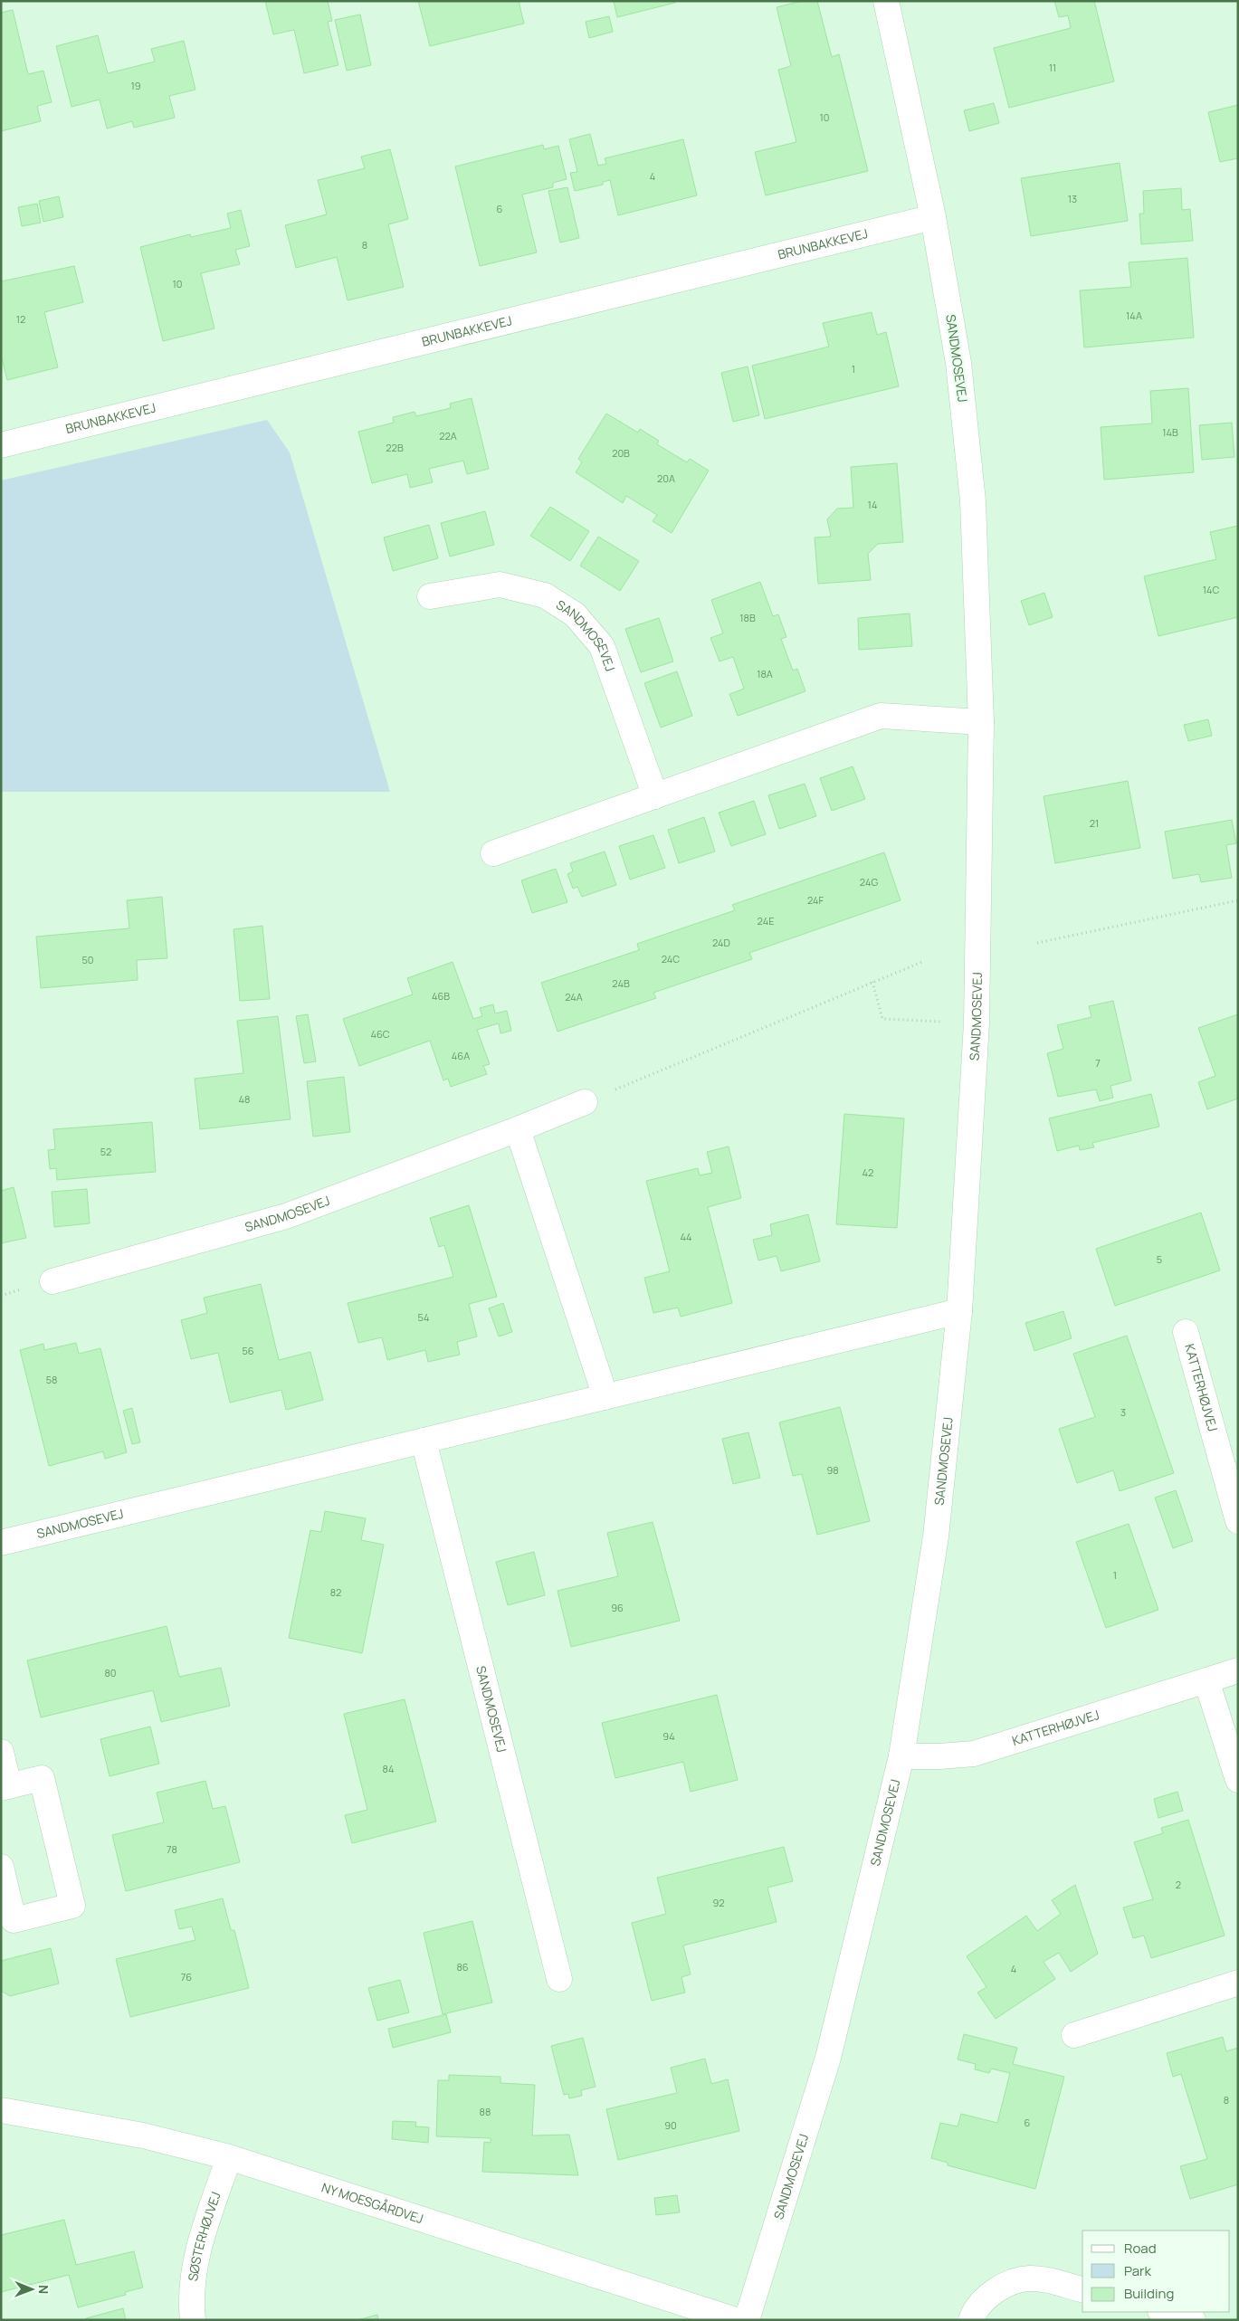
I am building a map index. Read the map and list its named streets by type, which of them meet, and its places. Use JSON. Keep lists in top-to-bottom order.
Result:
{
  "streets": {
    "street": [
      "BRUNBAKKEVEJ",
      "SANDMOSEVEJ",
      "KATTERHØJVEJ",
      "NY MOESGÅRDVEJ",
      "SØSTERHØJVEJ"
    ]
  },
  "crossings": [
    ["BRUNBAKKEVEJ", "SANDMOSEVEJ"],
    ["SANDMOSEVEJ", "KATTERHØJVEJ"],
    ["NY MOESGÅRDVEJ", "SØSTERHØJVEJ"]
  ],
  "house_numbers": [
    "11",
    "19",
    "10",
    "4",
    "13",
    "6",
    "8",
    "10",
    "14A",
    "12",
    "1",
    "14B",
    "22A",
    "22B",
    "20B",
    "20A",
    "14",
    "14C",
    "18B",
    "18A",
    "21",
    "24G",
    "24F",
    "24E",
    "24D",
    "24C",
    "50",
    "24B",
    "46B",
    "24A",
    "46C",
    "46A",
    "7",
    "48",
    "52",
    "42",
    "44",
    "5",
    "54",
    "56",
    "58",
    "3",
    "98",
    "1",
    "82",
    "96",
    "80",
    "94",
    "84",
    "78",
    "2",
    "92",
    "86",
    "4",
    "76",
    "8",
    "88",
    "6",
    "90"
  ],
  "legend": ["Road", "Park", "Building"],
  "north": "right"
}
